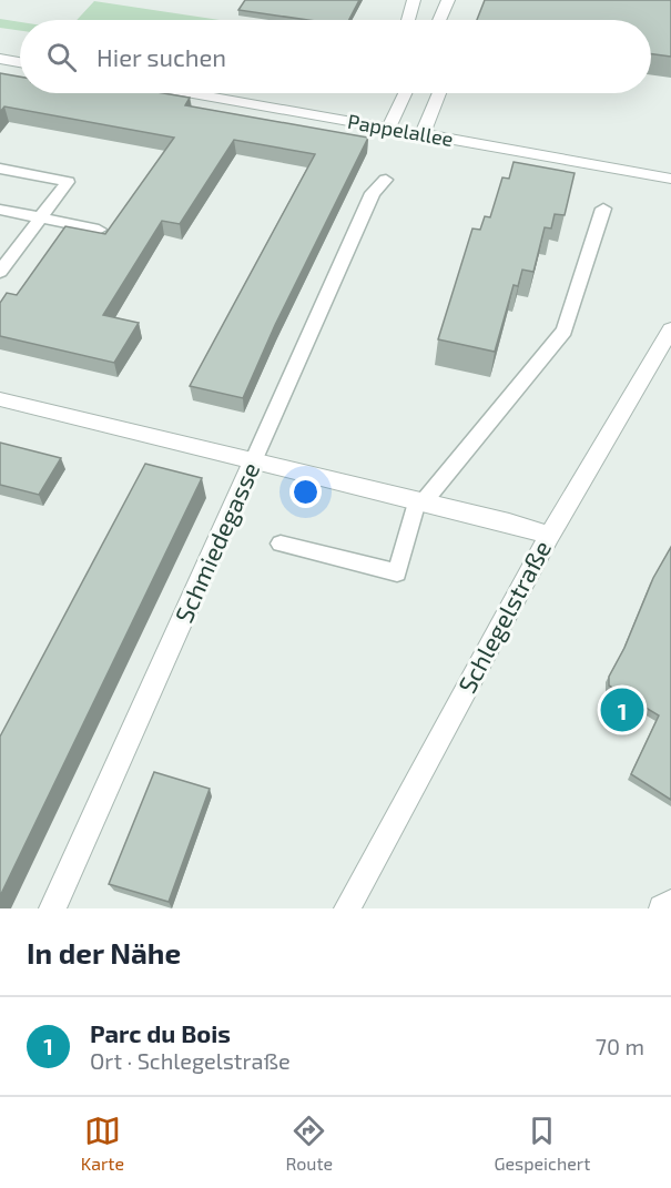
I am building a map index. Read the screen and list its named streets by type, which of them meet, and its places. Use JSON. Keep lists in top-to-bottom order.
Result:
{
  "streets": {
    "street": ["Pappelallee", "Schmiedegasse", "Schlegelstraße"]
  },
  "page": {
    "search": "Hier suchen",
    "pins": "1",
    "heading": "In der Nähe",
    "list": [
      {
        "mark": "1",
        "name": "Parc du Bois",
        "note": "Ort · Schlegelstraße",
        "value": "70 m"
      }
    ],
    "nav": ["Karte", "Route", "Gespeichert"]
  }
}
